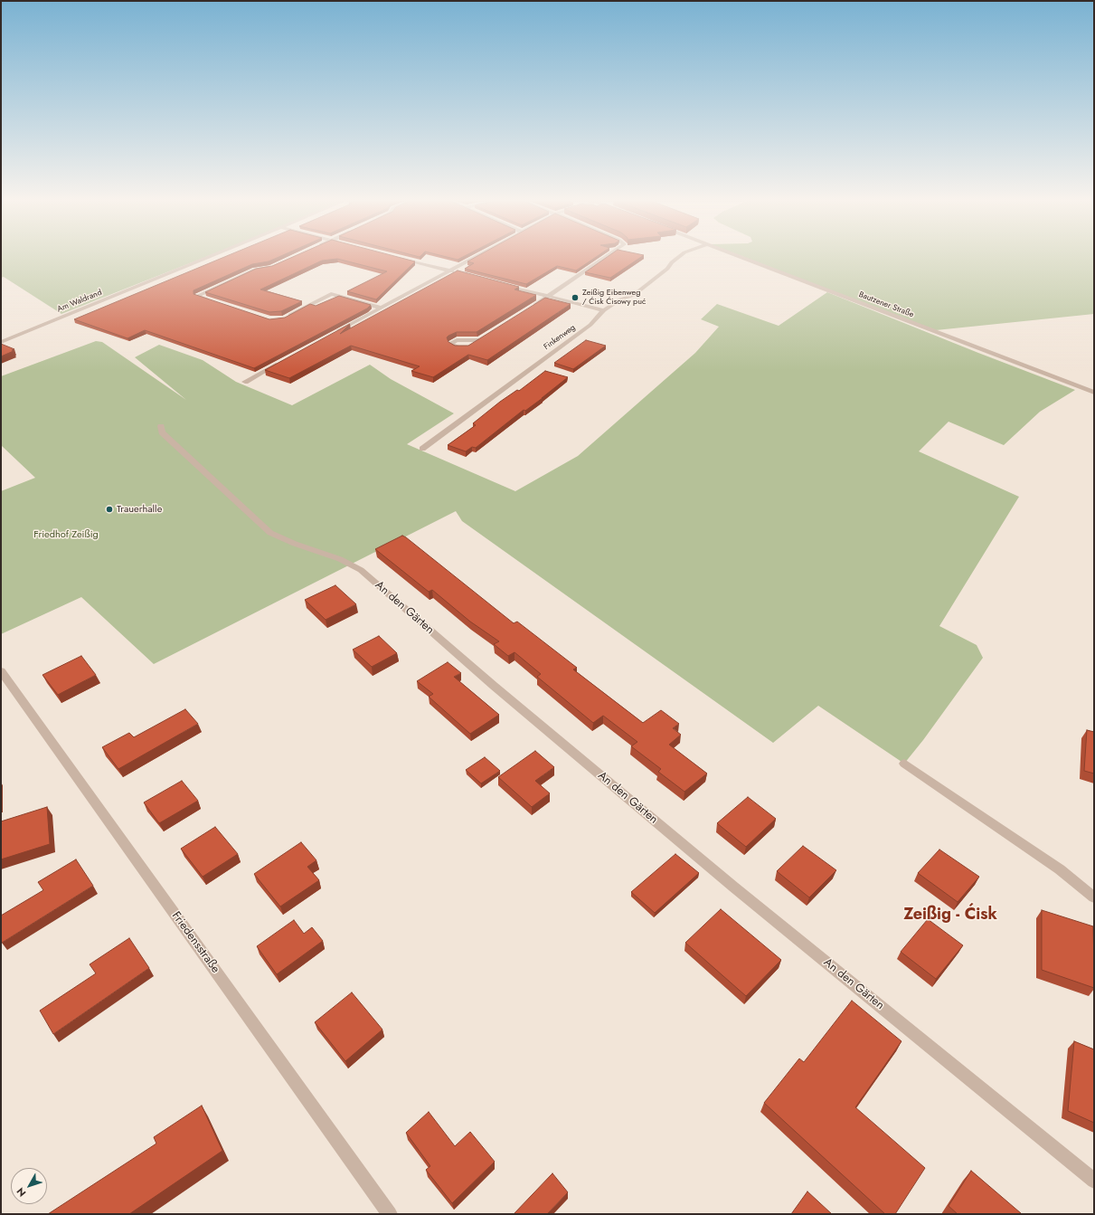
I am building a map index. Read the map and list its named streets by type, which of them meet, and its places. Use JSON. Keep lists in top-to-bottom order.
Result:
{
  "streets": {
    "street": [
      "Am Waldrand",
      "Bautzener Straße",
      "Finkenweg",
      "An den Gärten",
      "Friedensstraße"
    ]
  },
  "districts": ["Zeißig - Ćisk"],
  "parks": ["Friedhof Zeißig"],
  "places": ["Zeißig Eibenweg / Ćisk Ćisowy puć", "Trauerhalle"],
  "north": "bottom left"
}
